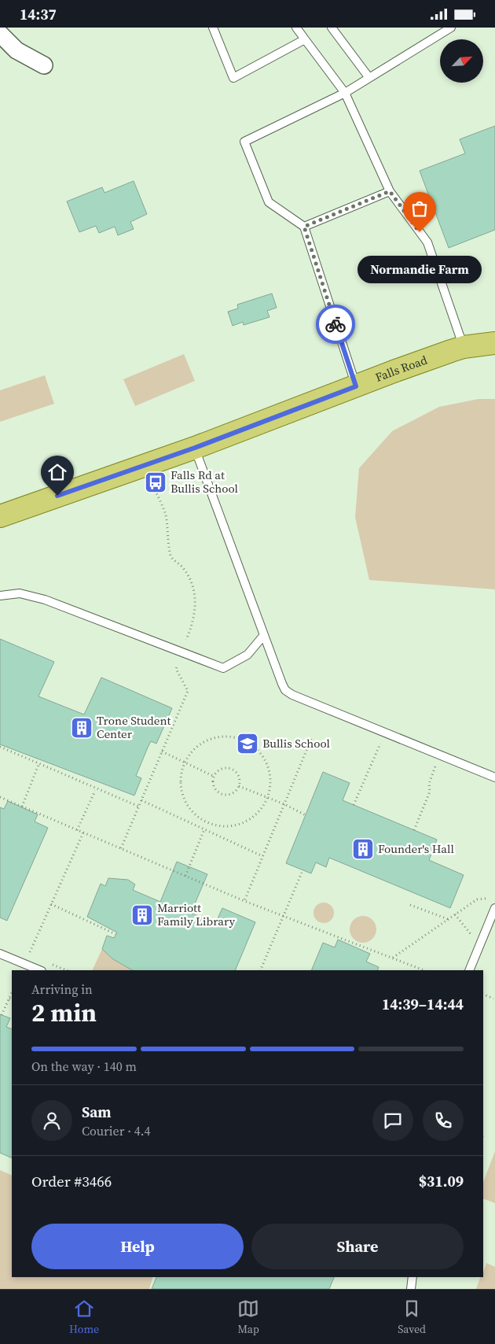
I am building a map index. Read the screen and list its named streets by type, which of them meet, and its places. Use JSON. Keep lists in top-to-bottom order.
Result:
{
  "streets": {
    "main road": ["Falls Road"]
  },
  "places": {
    "other": ["Normandie Farm"],
    "bus stop": ["Falls Rd at Bullis School"],
    "building": ["Trone Student Center", "Founder's Hall", "Marriott Family Library"],
    "school or university": ["Bullis School"]
  },
  "north": "top right",
  "page": {
    "status": "14:37",
    "bubble": "Normandie Farm",
    "heading": ["2 min", "Arriving in", "14:39–14:44"],
    "panel": [
      "Sam",
      "Courier · 4.4",
      "Order #3466",
      "$31.09"
    ],
    "bar": "On the way · 140 m",
    "buttons": ["Help", "Share"],
    "tabs": ["Home", "Map", "Saved"]
  }
}
